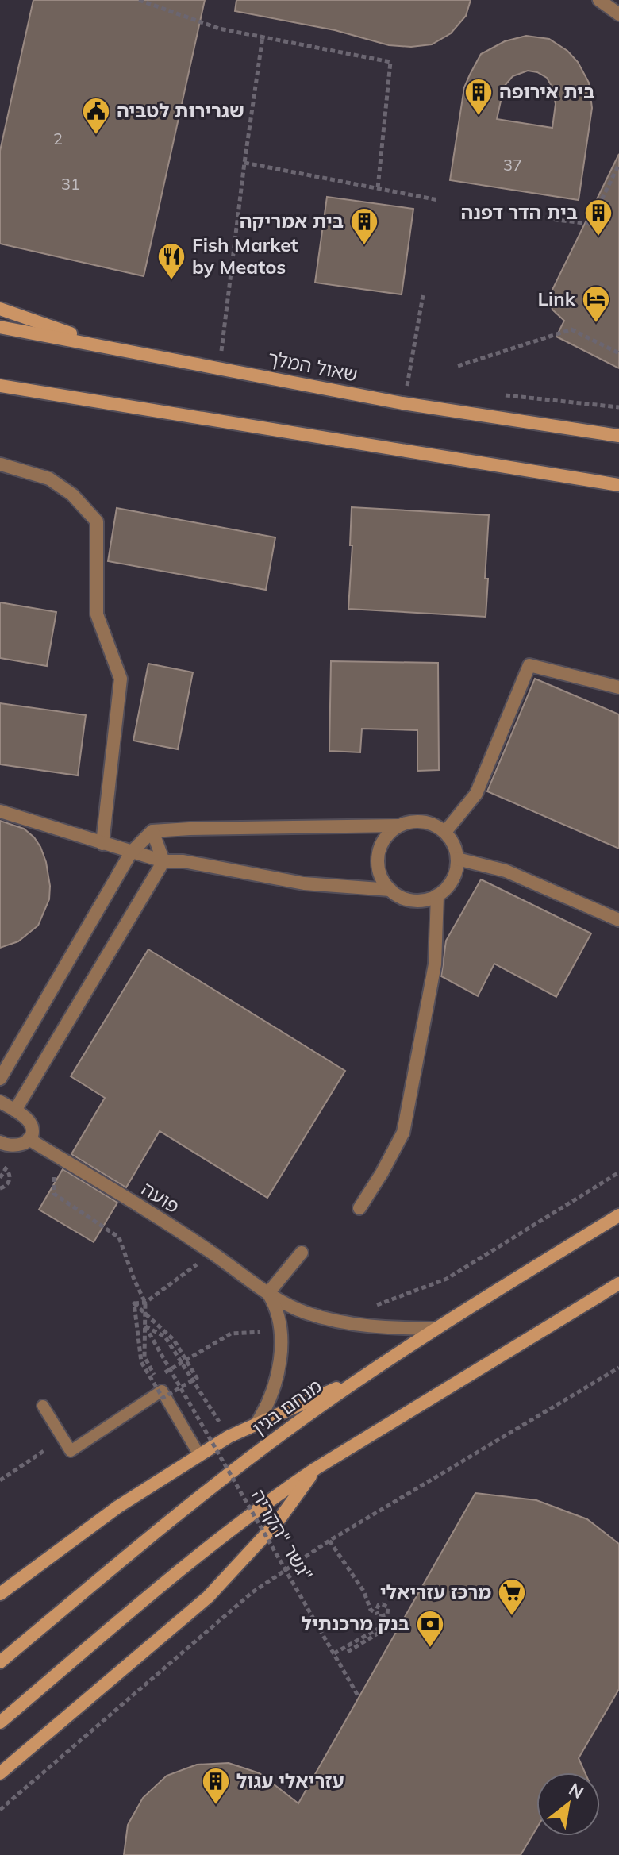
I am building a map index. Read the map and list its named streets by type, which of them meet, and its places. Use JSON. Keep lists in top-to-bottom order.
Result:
{
  "streets": {
    "main road": ["שאול המלך", "מנחם בגין"],
    "street": ["פועה"],
    "path": ["גשר \"הקריה\""]
  },
  "crossings": [
    ["פועה", "מנחם בגין"]
  ],
  "places": {
    "building": [
      "בית אירופה",
      "בית הדר דפנה",
      "בית אמריקה",
      "עזריאלי עגול"
    ],
    "public building": ["שגרירות לטביה"],
    "restaurant": ["Fish Market by Meatos"],
    "hotel": ["Link"],
    "supermarket": ["מרכז עזריאלי"],
    "bank": ["בנק מרכנתיל"]
  },
  "house_numbers": ["2", "37", "31"],
  "north": "top right"
}
